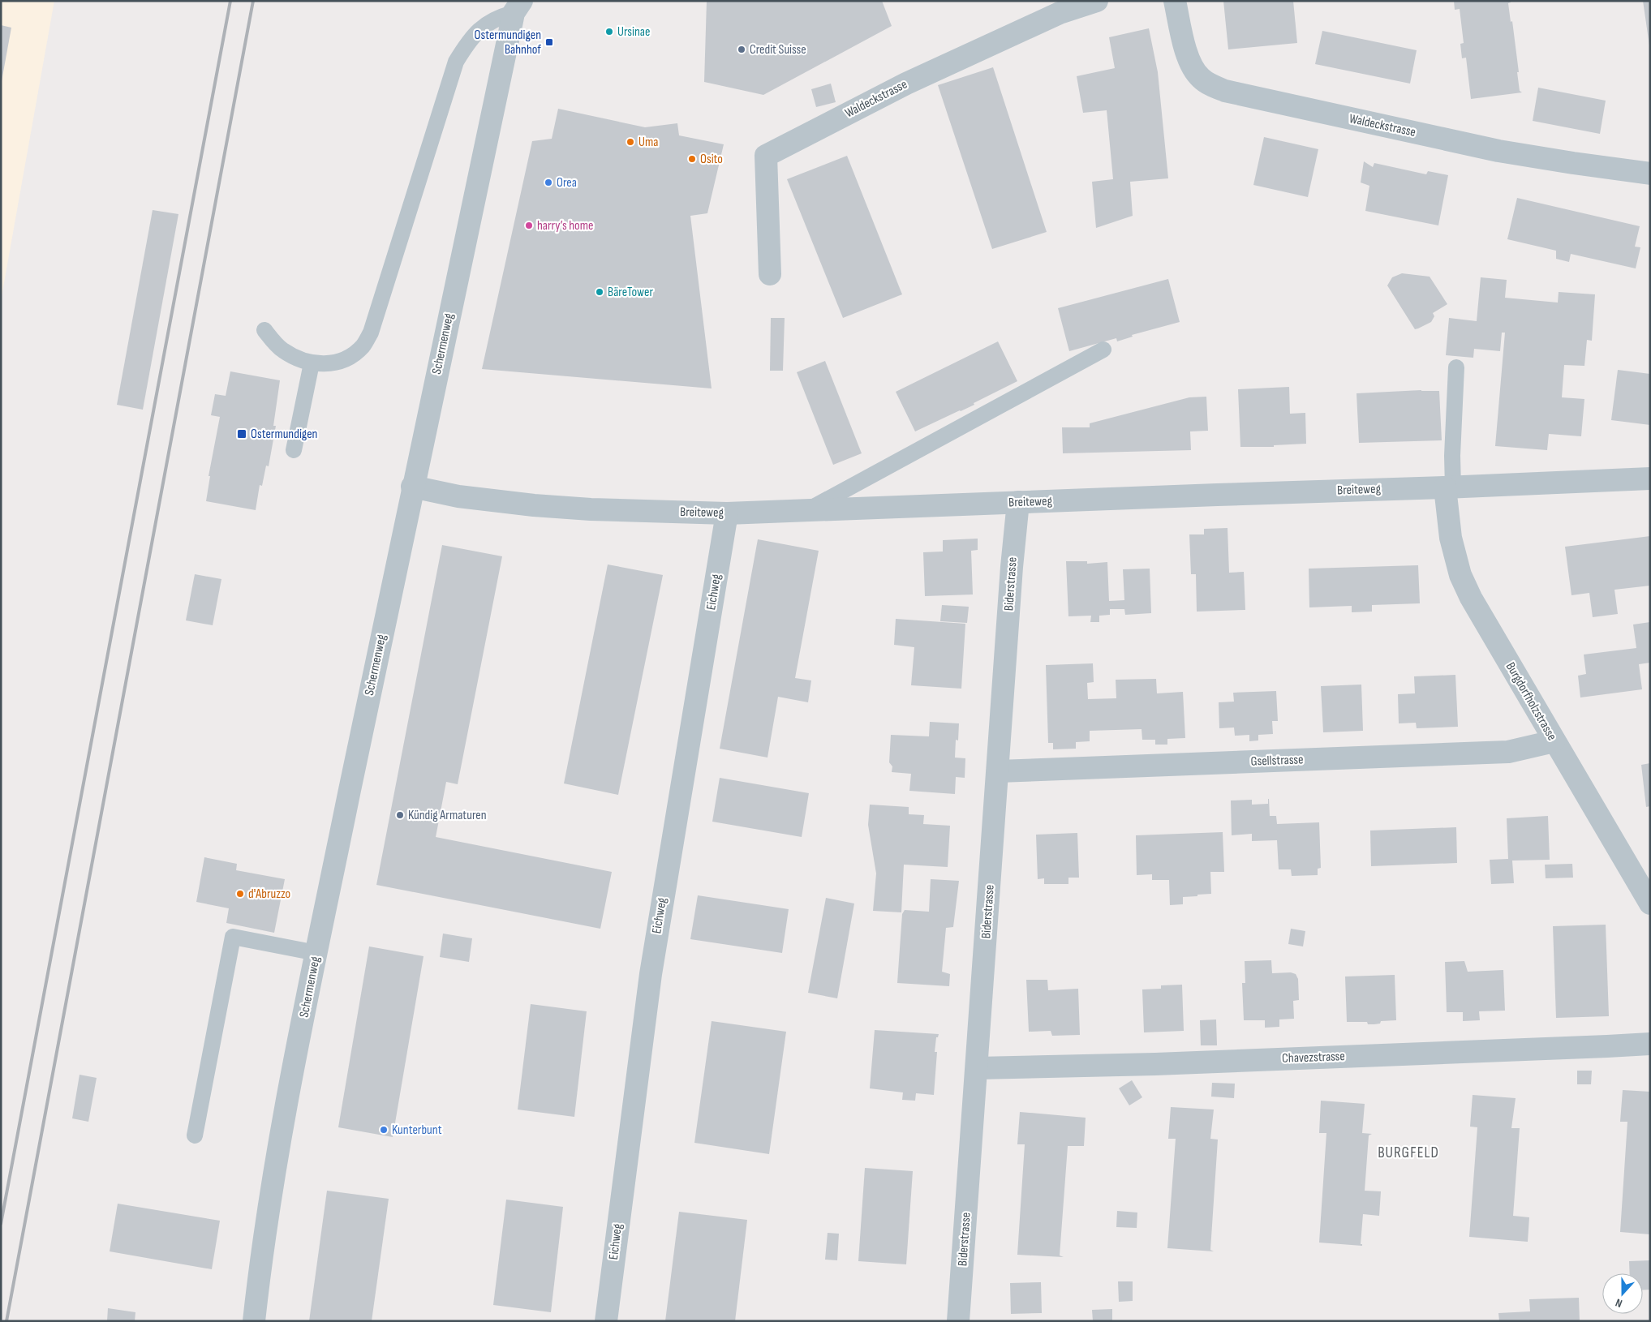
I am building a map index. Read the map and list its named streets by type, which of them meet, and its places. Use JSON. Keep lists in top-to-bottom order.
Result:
{
  "streets": {
    "street": [
      "Waldeckstrasse",
      "Schermenweg",
      "Breiteweg",
      "Biderstrasse",
      "Eichweg",
      "Burgdorfholzstrasse",
      "Gsellstrasse",
      "Chavezstrasse"
    ]
  },
  "crossings": [
    ["Schermenweg", "Breiteweg"],
    ["Breiteweg", "Biderstrasse"],
    ["Breiteweg", "Eichweg"],
    ["Breiteweg", "Burgdorfholzstrasse"],
    ["Biderstrasse", "Gsellstrasse"],
    ["Biderstrasse", "Chavezstrasse"],
    ["Burgdorfholzstrasse", "Gsellstrasse"]
  ],
  "districts": ["BURGFELD"],
  "places": {
    "other": [
      "Ursinae",
      "Credit Suisse",
      "Uma",
      "Osito",
      "Orea",
      "harry’s home",
      "BäreTower",
      "Kündig Armaturen",
      "d'Abruzzo",
      "Kunterbunt"
    ],
    "transit": ["Ostermundigen Bahnhof", "Ostermundigen"]
  },
  "north": "bottom"
}
